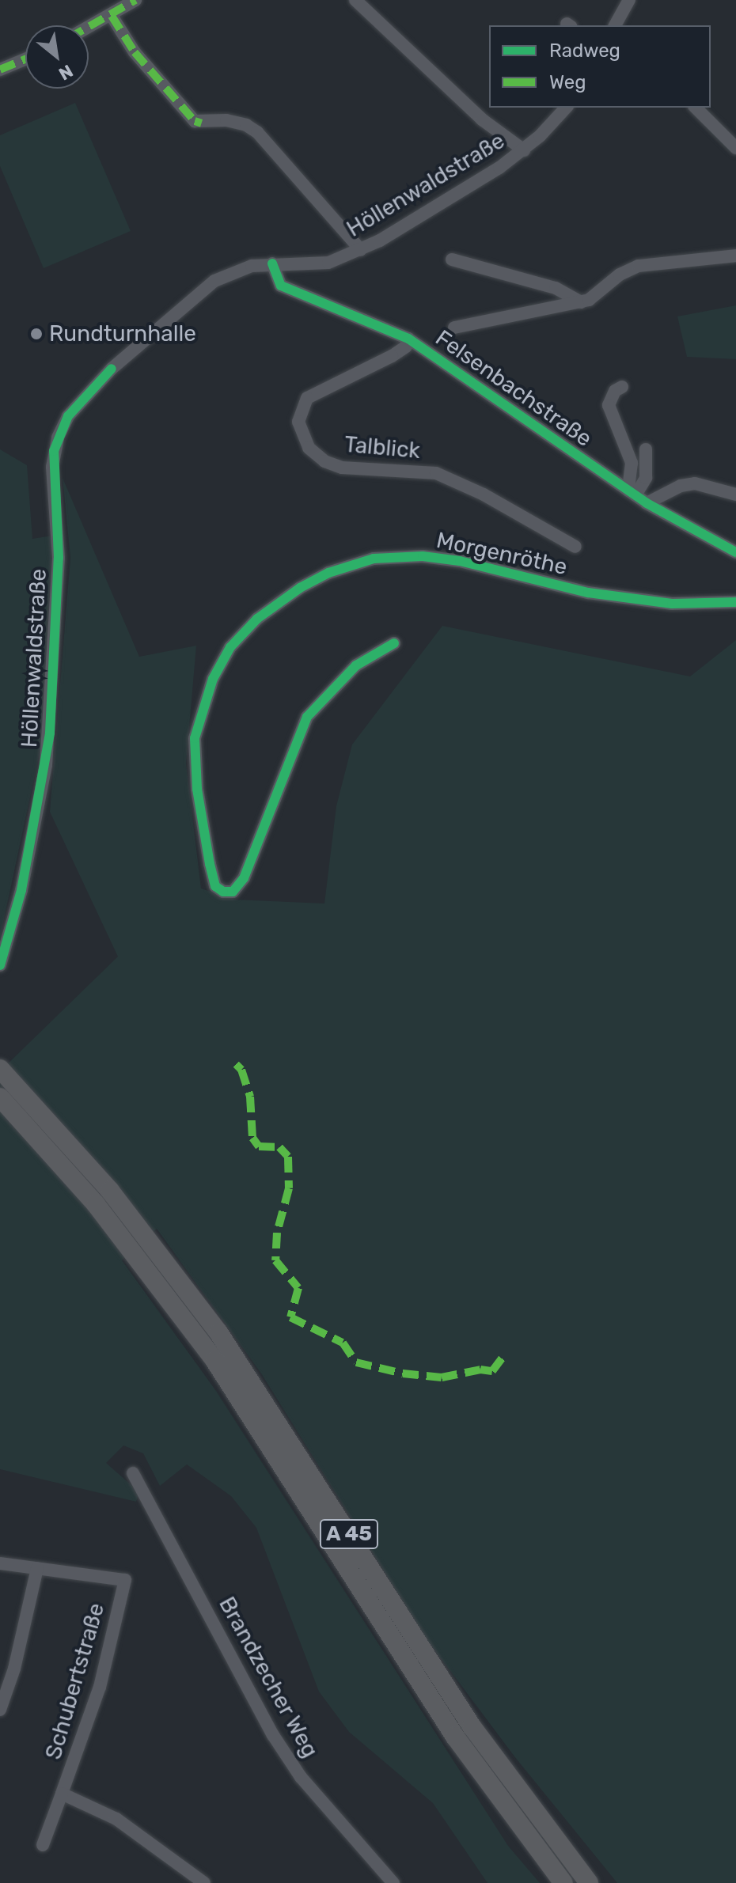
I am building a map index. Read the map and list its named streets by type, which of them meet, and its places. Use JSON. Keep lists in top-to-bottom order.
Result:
{
  "streets": {
    "highway": ["A 45"],
    "street": [
      "Höllenwaldstraße",
      "Felsenbachstraße",
      "Talblick",
      "Morgenröthe",
      "Brandzecher Weg",
      "Schubertstraße"
    ]
  },
  "crossings": [
    ["Höllenwaldstraße", "Felsenbachstraße"],
    ["Felsenbachstraße", "Talblick"]
  ],
  "places": ["Rundturnhalle"],
  "legend": ["Radweg", "Weg"],
  "north": "bottom right"
}
